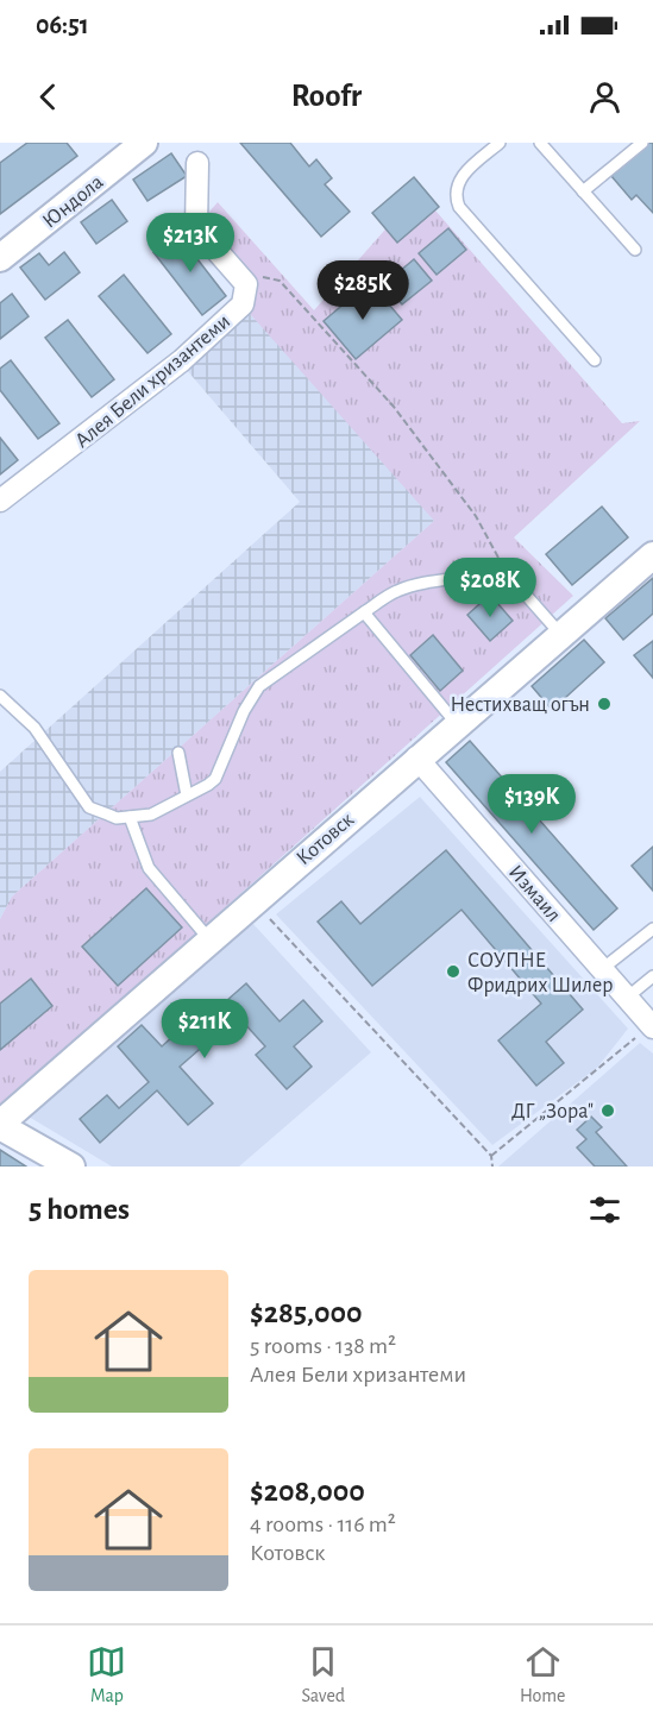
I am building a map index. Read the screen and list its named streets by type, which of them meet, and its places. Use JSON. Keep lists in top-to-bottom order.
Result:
{
  "streets": {
    "street": [
      "Юндола",
      "Алея Бели хризантеми",
      "Котовск",
      "Измаил"
    ]
  },
  "crossings": [
    ["Котовск", "Измаил"]
  ],
  "places": ["Нестихващ огън", "СОУПНЕ Фридрих Шилер", "ДГ „Зора\""],
  "page": {
    "status": "06:51",
    "header": "Roofr",
    "price": [
      "$213K",
      "$285K",
      "$208K",
      "$139K",
      "$211K"
    ],
    "heading": "5 homes",
    "list": [
      {
        "name": "$285,000",
        "note": "5 rooms · 138 m² · Алея Бели хризантеми"
      },
      {
        "name": "$208,000",
        "note": "4 rooms · 116 m² · Котовск"
      }
    ],
    "tabs": ["Map", "Saved", "Home"]
  }
}
